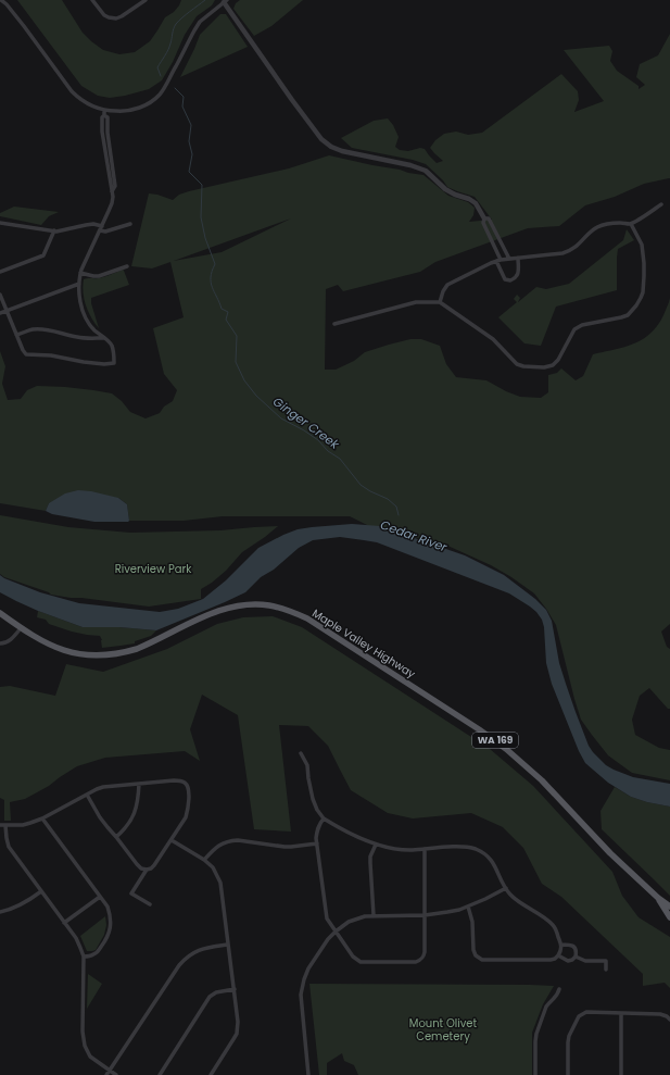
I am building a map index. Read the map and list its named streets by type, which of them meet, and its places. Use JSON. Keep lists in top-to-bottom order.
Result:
{
  "streets": {
    "main road": ["Maple Valley Highway", "WA 169"]
  },
  "water": ["Ginger Creek", "Cedar River"],
  "parks": ["Riverview Park", "Mount Olivet Cemetery"]
}
